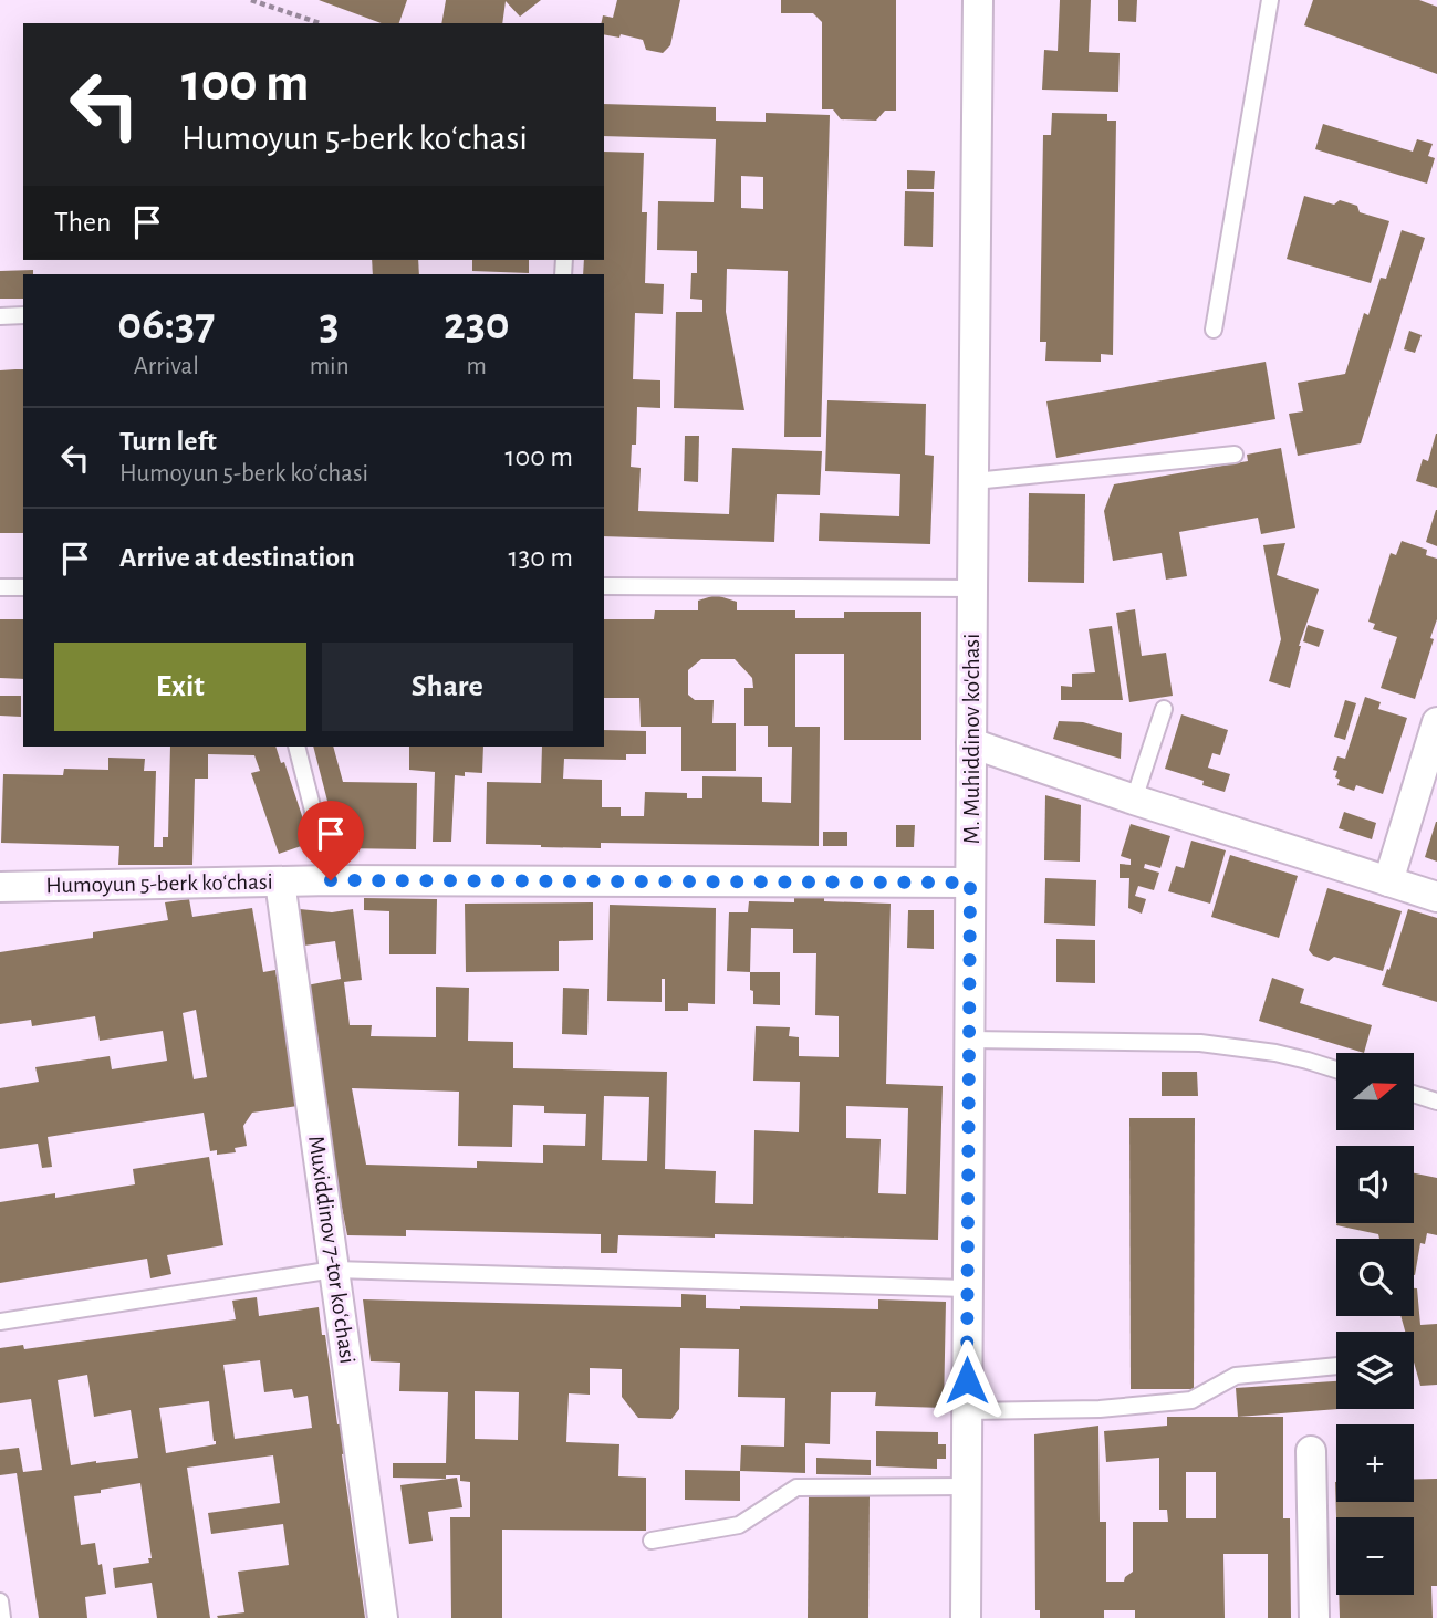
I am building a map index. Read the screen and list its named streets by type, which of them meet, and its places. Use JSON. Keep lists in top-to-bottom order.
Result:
{
  "streets": {
    "street": ["M. Muhiddinov ko'chasi", "Humoyun 5-berk koʻchasi", "Muxiddinov 7-tor koʻchasi"]
  },
  "crossings": [
    ["M. Muhiddinov ko'chasi", "Humoyun 5-berk koʻchasi"],
    ["Humoyun 5-berk koʻchasi", "Muxiddinov 7-tor koʻchasi"]
  ],
  "north": "right",
  "page": {
    "turn": ["100 m", "Humoyun 5-berk koʻchasi"],
    "then": "Then",
    "eta": [
      "06:37",
      "Arrival",
      "3",
      "min",
      "230",
      "m"
    ],
    "list": [
      {
        "name": "Turn left",
        "note": "Humoyun 5-berk koʻchasi",
        "value": "100 m"
      },
      {
        "name": "Arrive at destination",
        "value": "130 m"
      }
    ],
    "buttons": ["Exit", "Share"],
    "map_buttons": ["+", "−"]
  }
}
